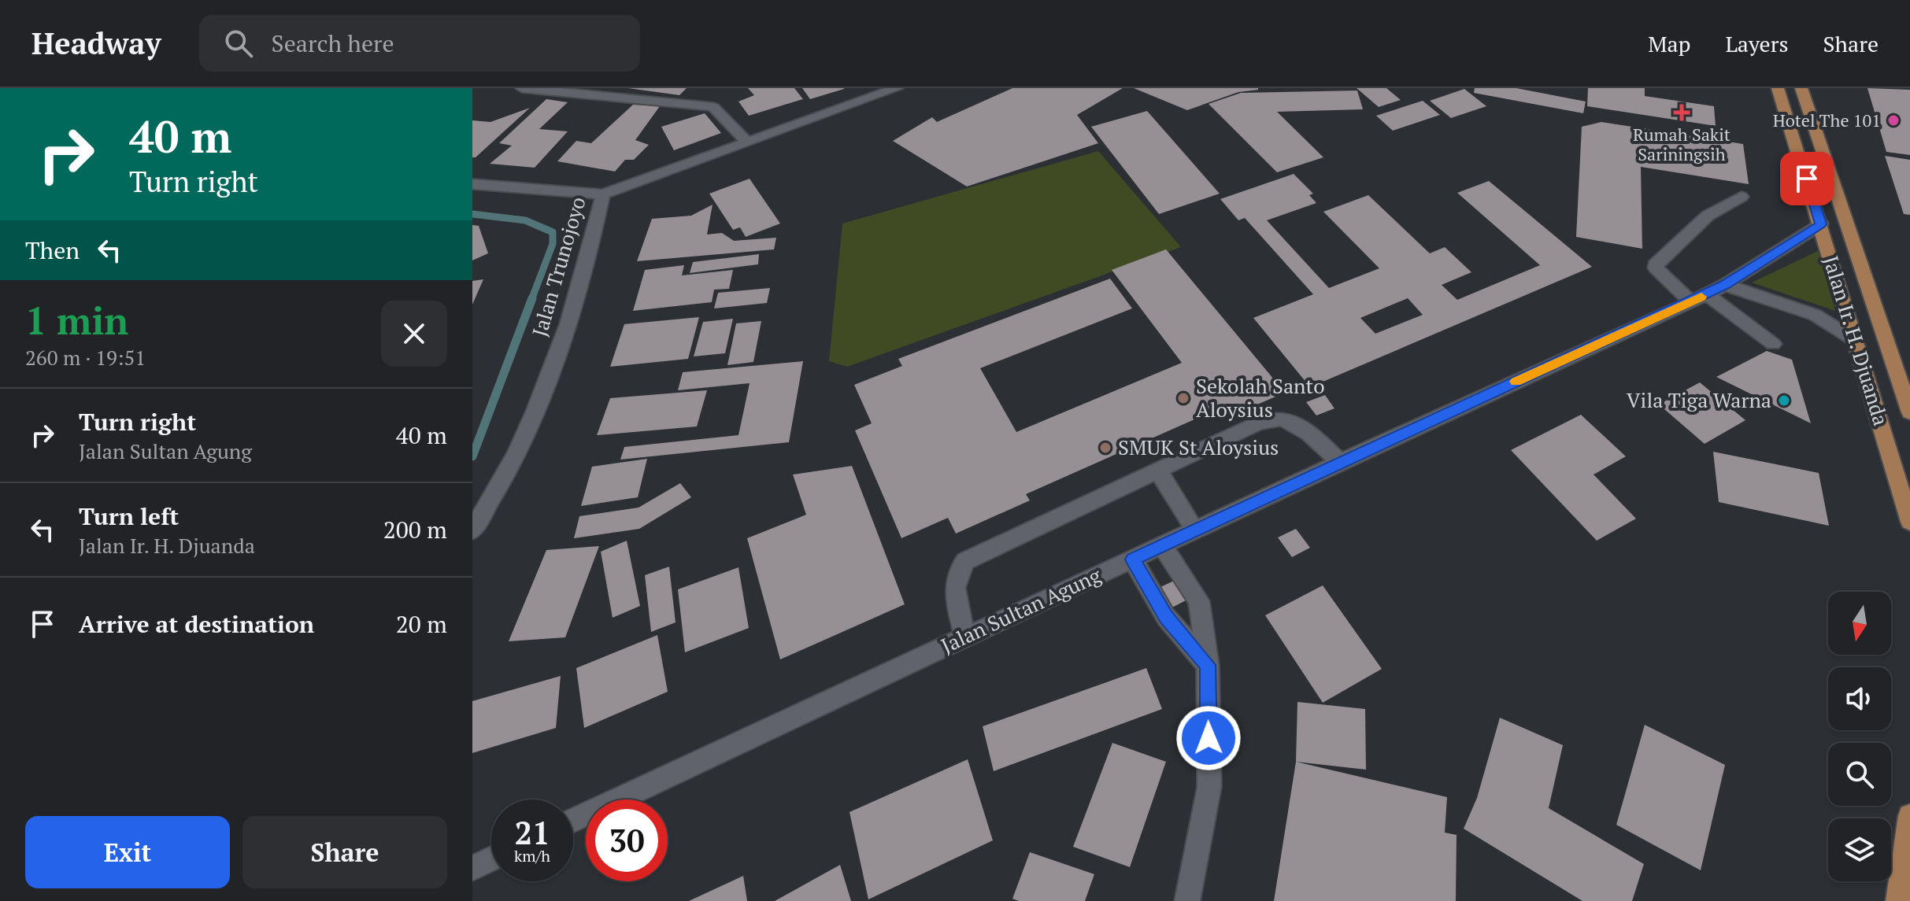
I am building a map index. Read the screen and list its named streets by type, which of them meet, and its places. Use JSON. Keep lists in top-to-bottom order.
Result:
{
  "streets": {
    "main road": ["Jalan Ir. H. Djuanda"],
    "street": ["Jalan Trunojoyo", "Jalan Sultan Agung"]
  },
  "crossings": [
    ["Jalan Ir. H. Djuanda", "Jalan Sultan Agung"]
  ],
  "places": {
    "health": ["Rumah Sakit Sariningsih"],
    "other": [
      "Hotel The 101",
      "Sekolah Santo Aloysius",
      "Vila Tiga Warna",
      "SMUK St Aloysius"
    ]
  },
  "north": "bottom",
  "page": {
    "header": "Headway",
    "search": "Search here",
    "nav": ["Map", "Layers", "Share"],
    "turn": ["40 m", "Turn right"],
    "then": "Then",
    "heading": ["1 min", "260 m · 19:51"],
    "list": [
      {
        "name": "Turn right",
        "note": "Jalan Sultan Agung",
        "value": "40 m"
      },
      {
        "name": "Turn left",
        "note": "Jalan Ir. H. Djuanda",
        "value": "200 m"
      },
      {
        "name": "Arrive at destination",
        "value": "20 m"
      }
    ],
    "speed": "21 km/h",
    "limit": "30",
    "buttons": ["Exit", "Share"]
  }
}
